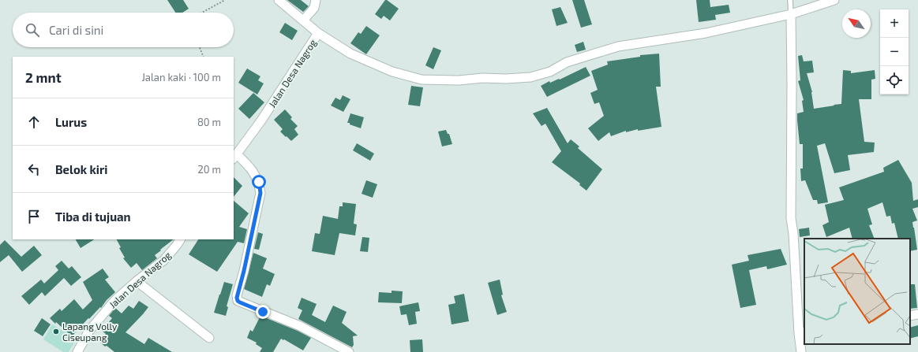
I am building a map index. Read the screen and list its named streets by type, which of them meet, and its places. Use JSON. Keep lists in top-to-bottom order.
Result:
{
  "streets": {
    "street": ["Jalan Desa Nagrog"]
  },
  "places": ["Lapang Volly Ciseupang"],
  "north": "top left",
  "page": {
    "map_buttons": ["+", "−"],
    "search": "Cari di sini",
    "heading": ["2 mnt", "Jalan kaki · 100 m"],
    "list": [
      ["Lurus", "80 m"],
      ["Belok kiri", "20 m"],
      "Tiba di tujuan"
    ]
  }
}
